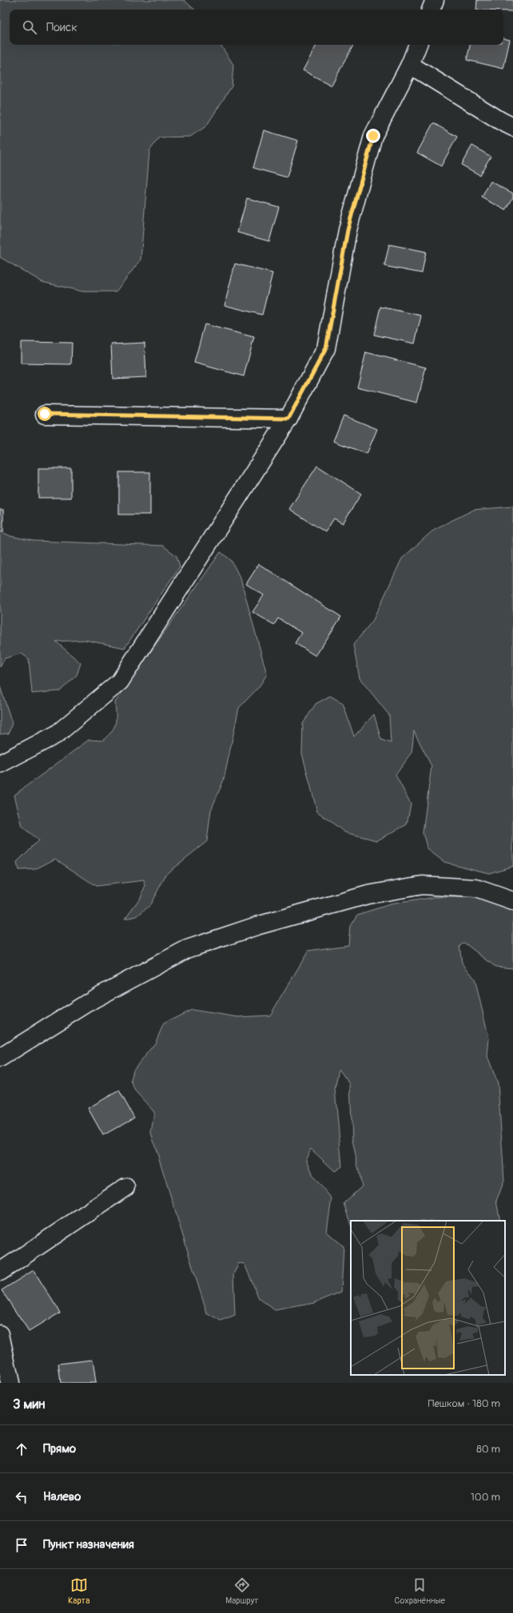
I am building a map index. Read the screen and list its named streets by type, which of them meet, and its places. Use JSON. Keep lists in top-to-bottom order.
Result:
{
  "page": {
    "search": "Поиск",
    "heading": ["3 мин", "Пешком · 180 m"],
    "list": [
      ["Прямо", "80 m"],
      ["Налево", "100 m"],
      "Пункт назначения"
    ],
    "nav": ["Карта", "Маршрут", "Сохранённые"]
  }
}
